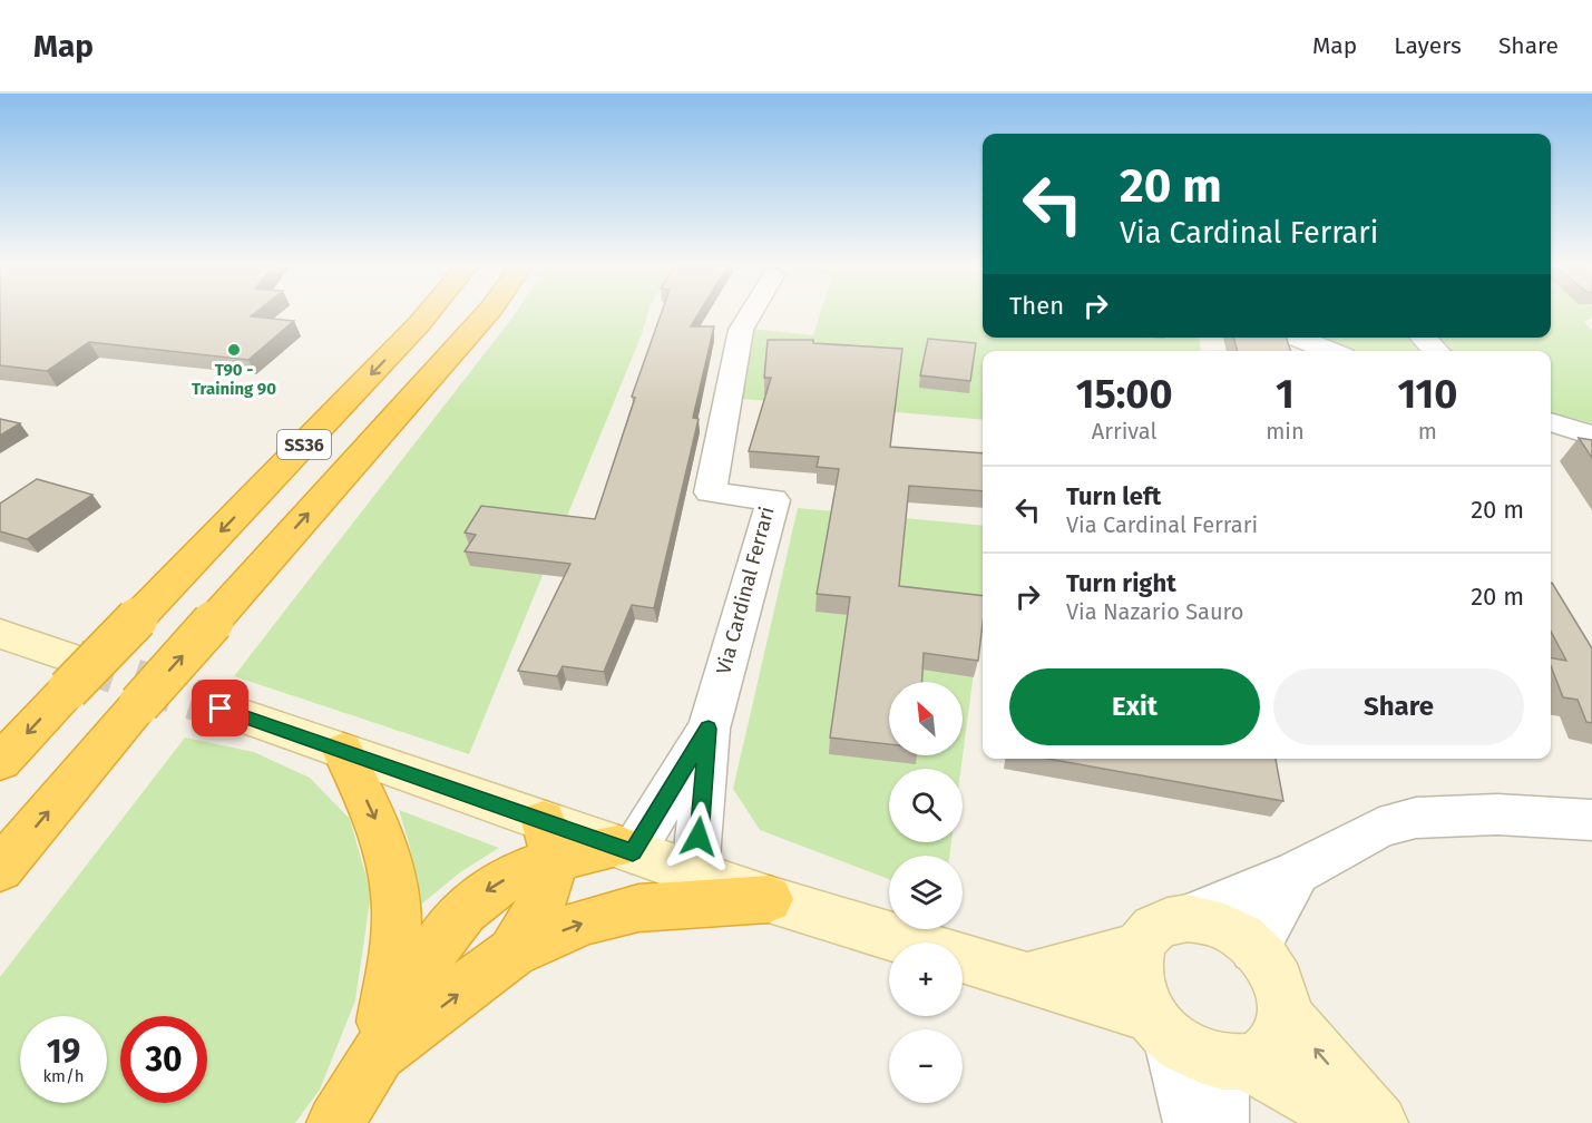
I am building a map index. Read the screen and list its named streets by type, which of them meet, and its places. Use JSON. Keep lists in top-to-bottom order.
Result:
{
  "streets": {
    "highway": ["SS36"],
    "street": ["Via Cardinal Ferrari"]
  },
  "places": ["T90 - Training 90"],
  "north": "top left",
  "page": {
    "header": "Map",
    "nav": ["Map", "Layers", "Share"],
    "turn": ["20 m", "Via Cardinal Ferrari"],
    "then": "Then",
    "eta": [
      "15:00",
      "Arrival",
      "1",
      "min",
      "110",
      "m"
    ],
    "list": [
      {
        "name": "Turn left",
        "note": "Via Cardinal Ferrari",
        "value": "20 m"
      },
      {
        "name": "Turn right",
        "note": "Via Nazario Sauro",
        "value": "20 m"
      }
    ],
    "buttons": ["Exit", "Share"],
    "map_buttons": ["+", "−"],
    "speed": "19 km/h",
    "limit": "30"
  }
}
